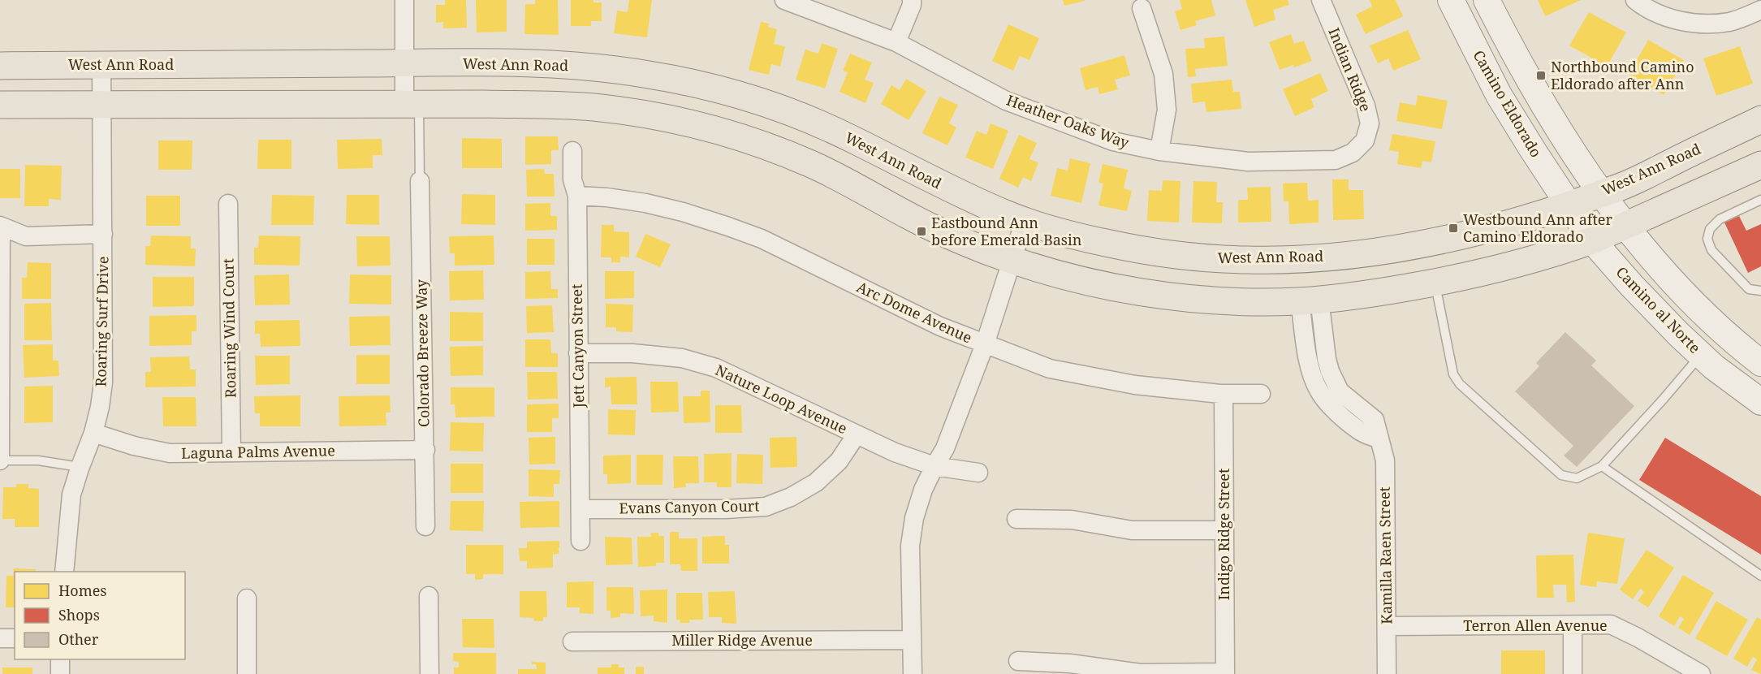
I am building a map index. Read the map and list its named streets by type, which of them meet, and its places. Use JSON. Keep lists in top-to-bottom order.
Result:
{
  "streets": {
    "main road": ["West Ann Road", "Camino Eldorado", "Camino al Norte"],
    "street": [
      "Indian Ridge",
      "Heather Oaks Way",
      "Arc Dome Avenue",
      "Roaring Surf Drive",
      "Roaring Wind Court",
      "Jett Canyon Street",
      "Colorado Breeze Way",
      "Nature Loop Avenue",
      "Laguna Palms Avenue",
      "Evans Canyon Court",
      "Indigo Ridge Street",
      "Kamilla Raen Street",
      "Terron Allen Avenue",
      "Miller Ridge Avenue"
    ]
  },
  "crossings": [
    ["West Ann Road", "Camino Eldorado"],
    ["West Ann Road", "Camino al Norte"],
    ["West Ann Road", "Roaring Surf Drive"],
    ["Indian Ridge", "Heather Oaks Way"],
    ["Camino Eldorado", "Camino al Norte"],
    ["Arc Dome Avenue", "Jett Canyon Street"],
    ["Arc Dome Avenue", "Indigo Ridge Street"],
    ["Roaring Surf Drive", "Laguna Palms Avenue"],
    ["Roaring Wind Court", "Laguna Palms Avenue"],
    ["Jett Canyon Street", "Nature Loop Avenue"],
    ["Jett Canyon Street", "Evans Canyon Court"],
    ["Colorado Breeze Way", "Laguna Palms Avenue"],
    ["Nature Loop Avenue", "Evans Canyon Court"],
    ["Kamilla Raen Street", "Terron Allen Avenue"]
  ],
  "places": {
    "transit": ["Northbound Camino Eldorado after Ann", "Westbound Ann after Camino Eldorado", "Eastbound Ann before Emerald Basin"]
  },
  "legend": ["Homes", "Shops", "Other"]
}
